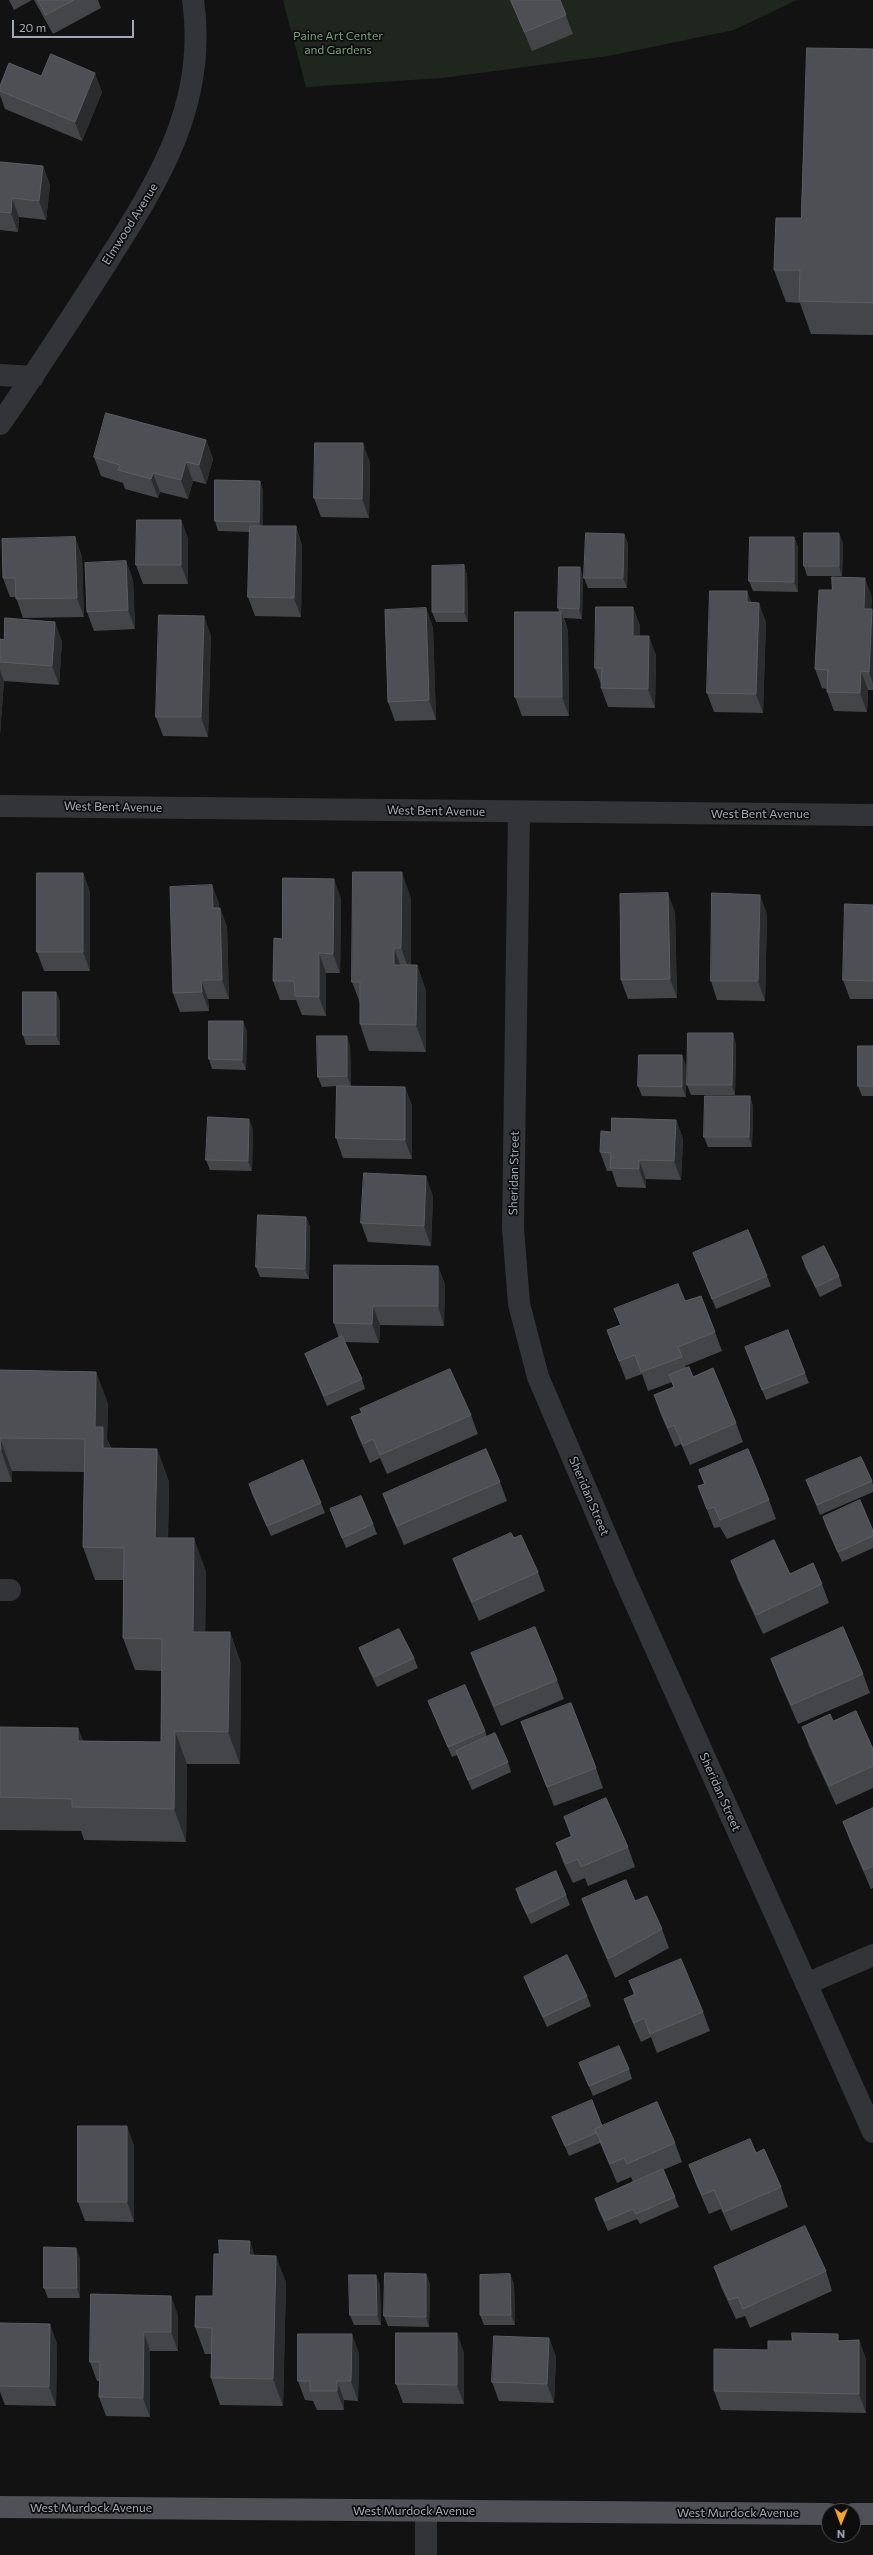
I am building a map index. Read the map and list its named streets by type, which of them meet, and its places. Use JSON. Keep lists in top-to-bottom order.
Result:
{
  "streets": {
    "main road": ["West Murdock Avenue"],
    "street": ["Elmwood Avenue", "West Bent Avenue", "Sheridan Street"]
  },
  "crossings": [
    ["West Bent Avenue", "Sheridan Street"]
  ],
  "parks": ["Paine Art Center and Gardens"],
  "scale_bar": "20 m",
  "north": "bottom"
}
